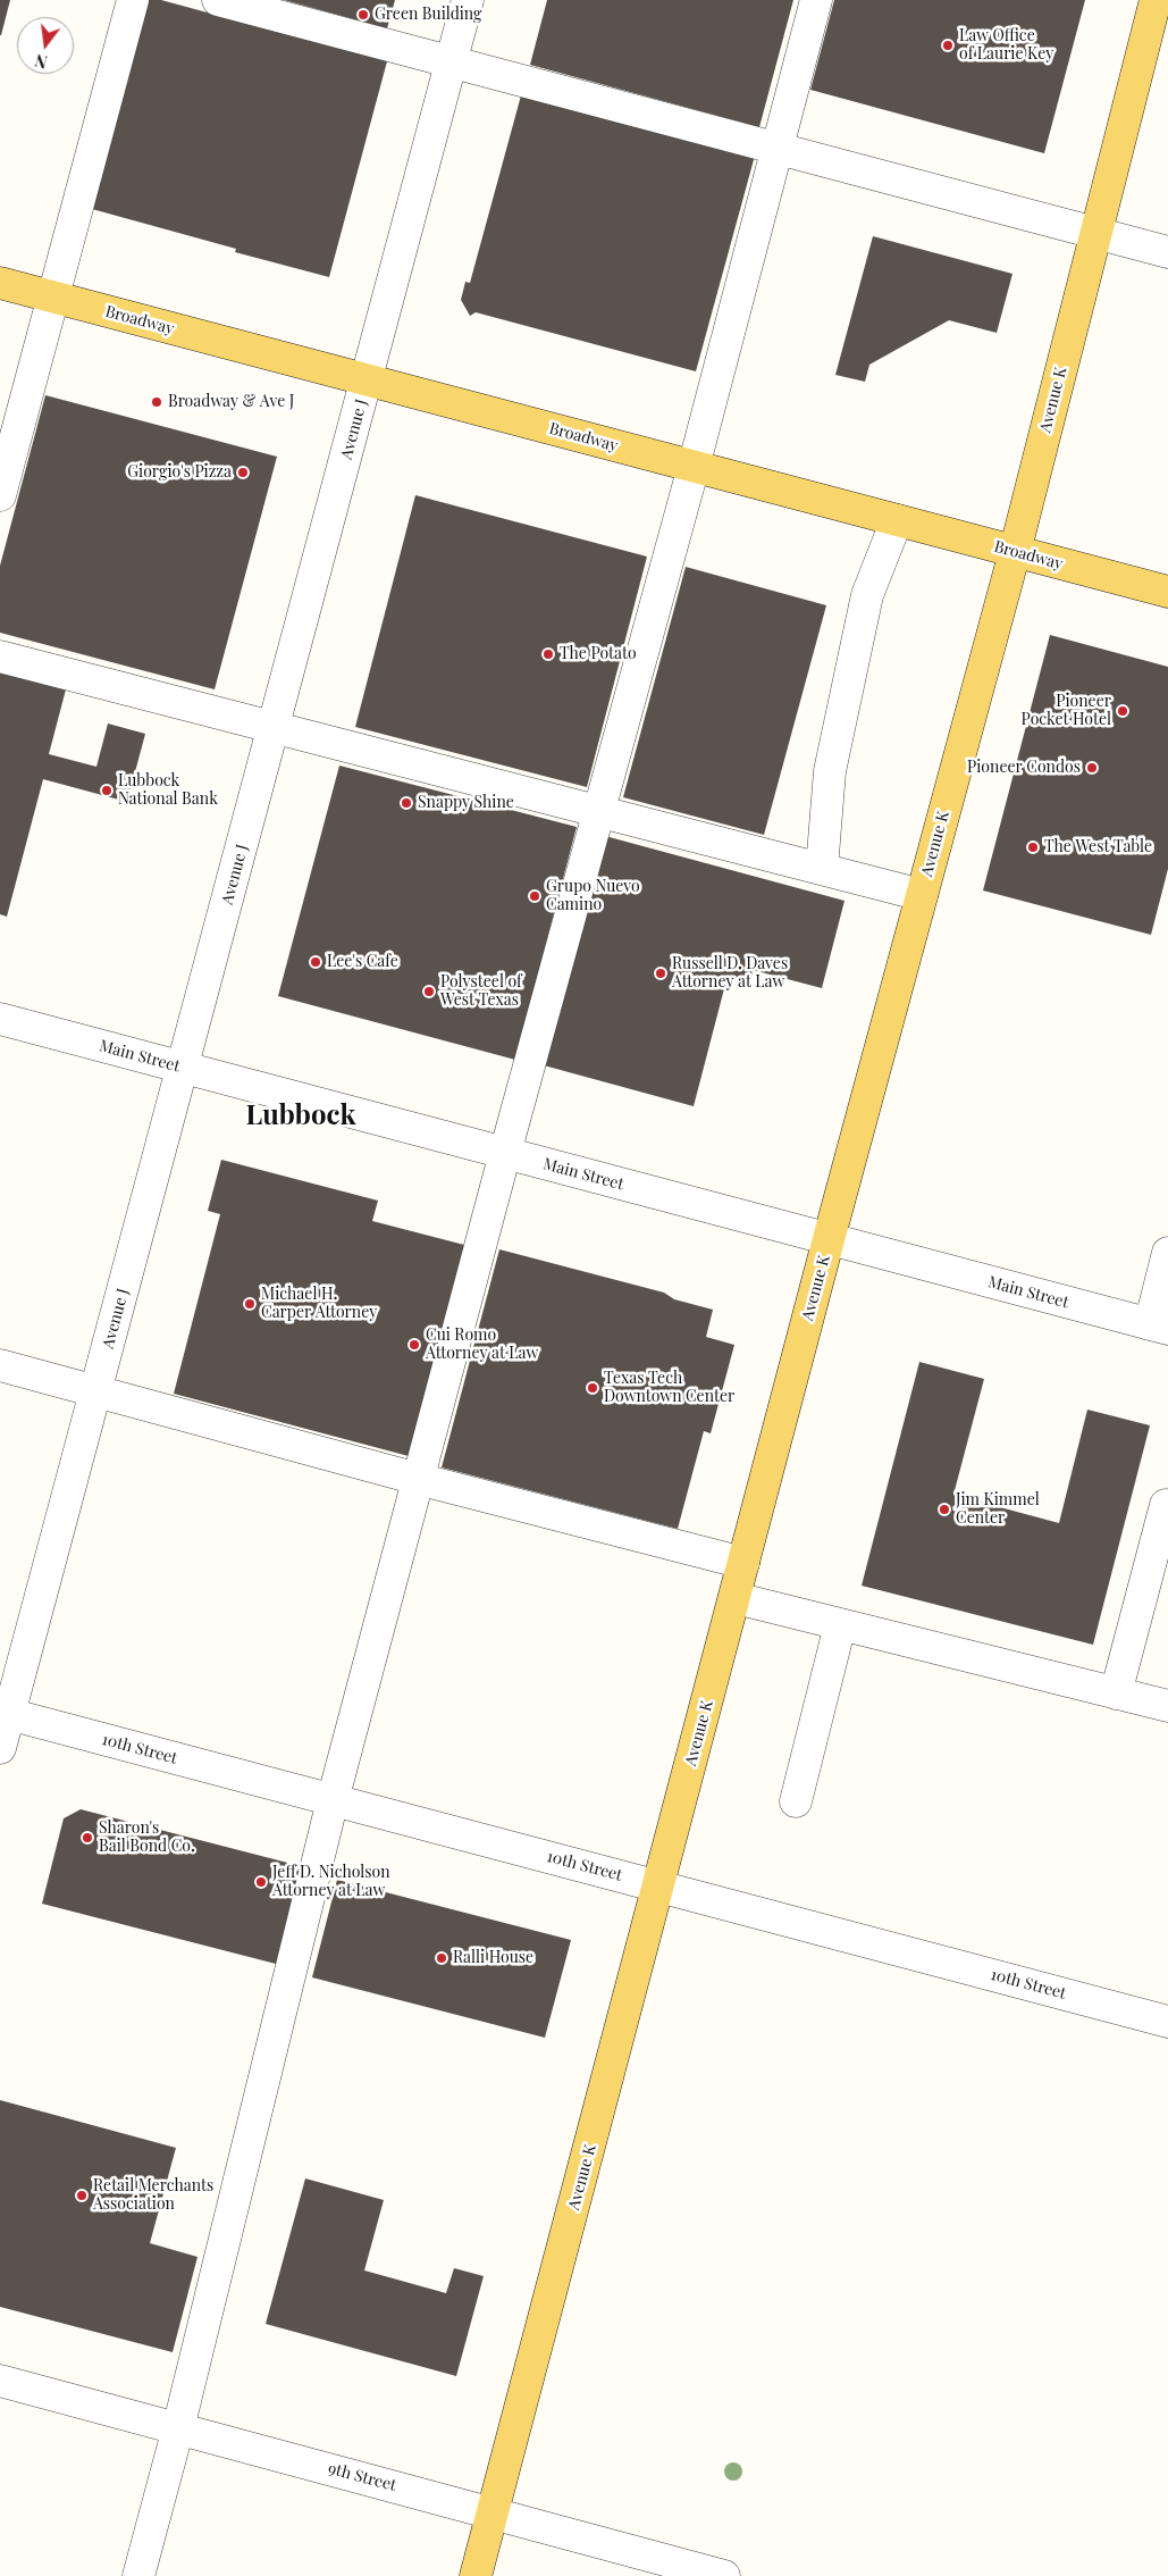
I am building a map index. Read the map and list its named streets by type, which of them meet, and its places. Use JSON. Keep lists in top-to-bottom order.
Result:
{
  "streets": {
    "main road": ["Broadway", "Avenue K"],
    "street": [
      "Avenue J",
      "Main Street",
      "10th Street",
      "9th Street"
    ]
  },
  "crossings": [
    ["Broadway", "Avenue K"],
    ["Broadway", "Avenue J"],
    ["Avenue K", "Main Street"],
    ["Avenue K", "10th Street"],
    ["Avenue K", "9th Street"],
    ["Avenue J", "Main Street"],
    ["Avenue J", "10th Street"]
  ],
  "districts": ["Lubbock"],
  "places": [
    "Green Building",
    "Law Office of Laurie Key",
    "Broadway & Ave J",
    "Giorgio's Pizza",
    "The Potato",
    "Pioneer Pocket Hotel",
    "Pioneer Condos",
    "Lubbock National Bank",
    "Snappy Shine",
    "The West Table",
    "Grupo Nuevo Camino",
    "Lee's Cafe",
    "Russell D. Daves Attorney at Law",
    "Polysteel of West Texas",
    "Michael H. Carper Attorney",
    "Cui Romo Attorney at Law",
    "Texas Tech Downtown Center",
    "Jim Kimmel Center",
    "Sharon's Bail Bond Co.",
    "Jeff D. Nicholson Attorney at Law",
    "Ralli House",
    "Retail Merchants Association"
  ],
  "north": "bottom"
}
